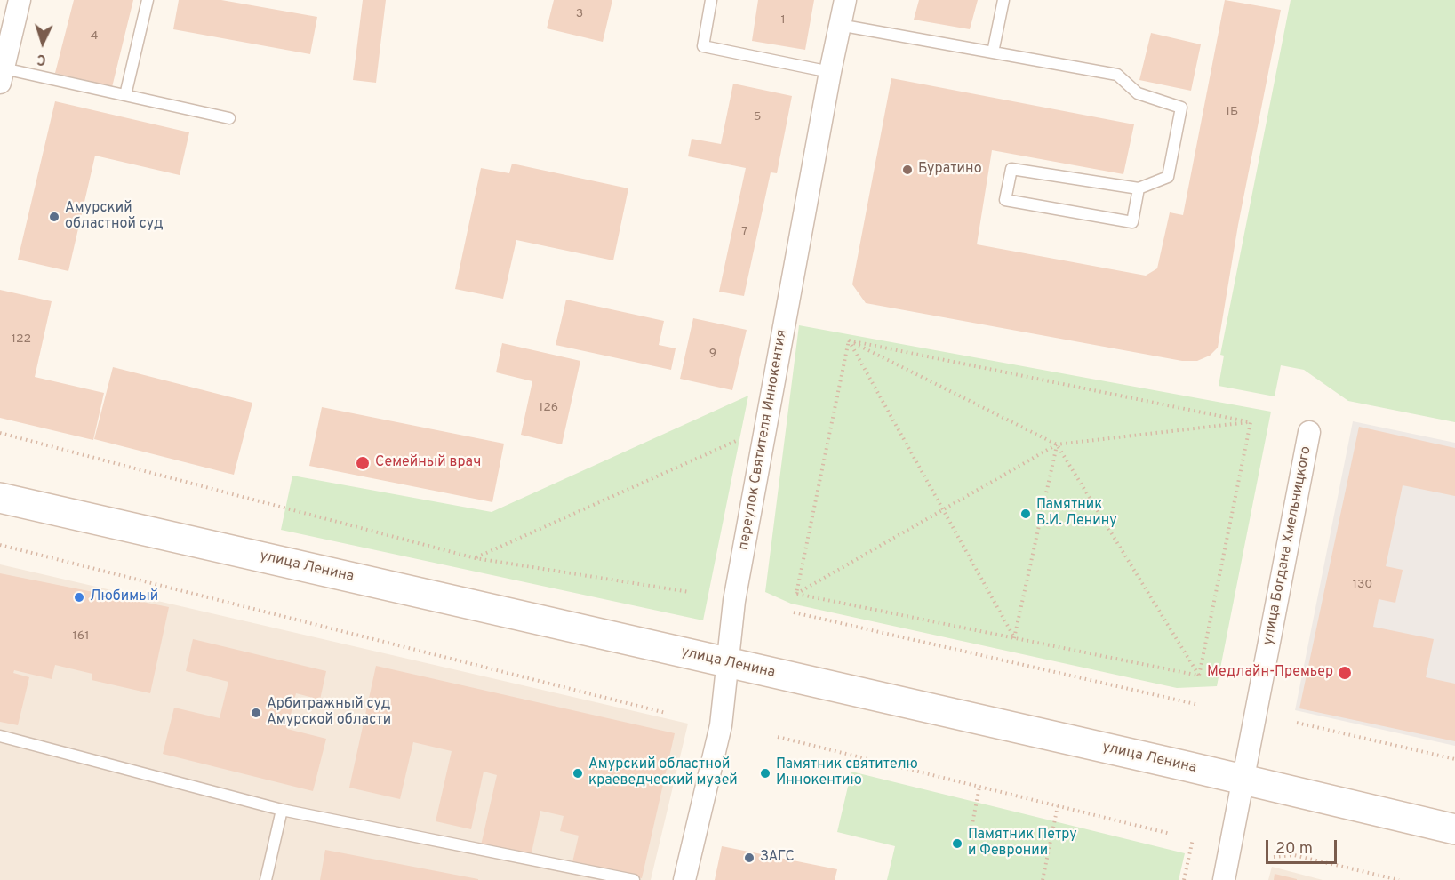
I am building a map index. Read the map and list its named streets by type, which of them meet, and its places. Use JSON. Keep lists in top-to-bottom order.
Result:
{
  "streets": {
    "main road": ["улица Ленина"],
    "street": ["переулок Святителя Иннокентия", "улица Богдана Хмельницкого"]
  },
  "crossings": [
    ["переулок Святителя Иннокентия", "улица Ленина"],
    ["улица Богдана Хмельницкого", "улица Ленина"]
  ],
  "places": [
    "Буратино",
    "Амурский областной суд",
    "Семейный врач",
    "Памятник В.И. Ленину",
    "Любимый",
    "Медлайн-Премьер",
    "Арбитражный суд Амурской области",
    "Амурский областной краеведческий музей",
    "Памятник святителю Иннокентию",
    "Памятник Петру и Февронии",
    "ЗАГС"
  ],
  "house_numbers": [
    "3",
    "1",
    "4",
    "1Б",
    "5",
    "7",
    "122",
    "9",
    "126",
    "130",
    "161"
  ],
  "scale_bar": "20 m",
  "north": "bottom"
}
